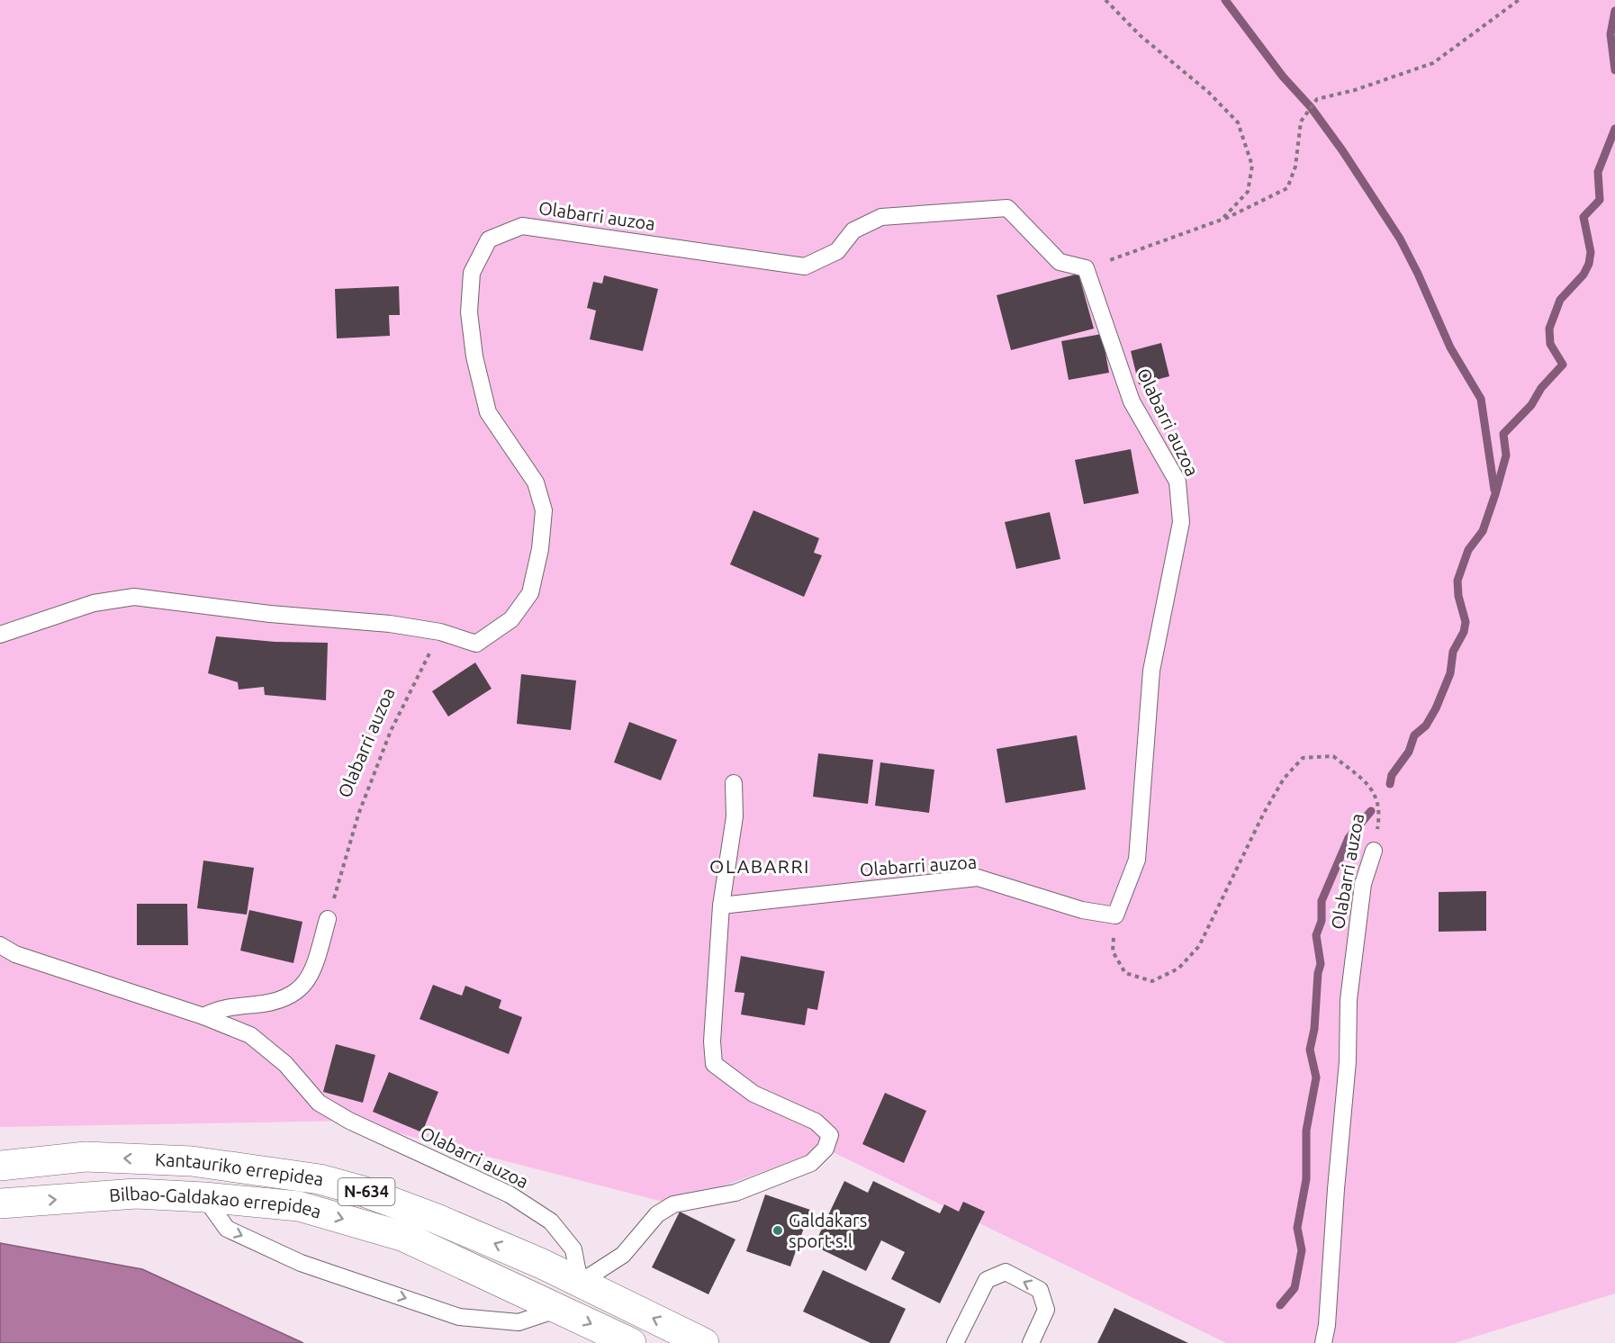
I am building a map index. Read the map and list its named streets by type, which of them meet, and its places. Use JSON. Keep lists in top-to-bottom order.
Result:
{
  "streets": {
    "highway": ["Kantauriko errepidea", "N-634", "Bilbao-Galdakao errepidea"],
    "lane": ["Olabarri auzoa"]
  },
  "crossings": [
    ["Olabarri auzoa", "Kantauriko errepidea"]
  ],
  "one_way": ["Kantauriko errepidea", "Bilbao-Galdakao errepidea"],
  "districts": ["OLABARRI"],
  "places": ["Galdakars sport s.l"]
}
